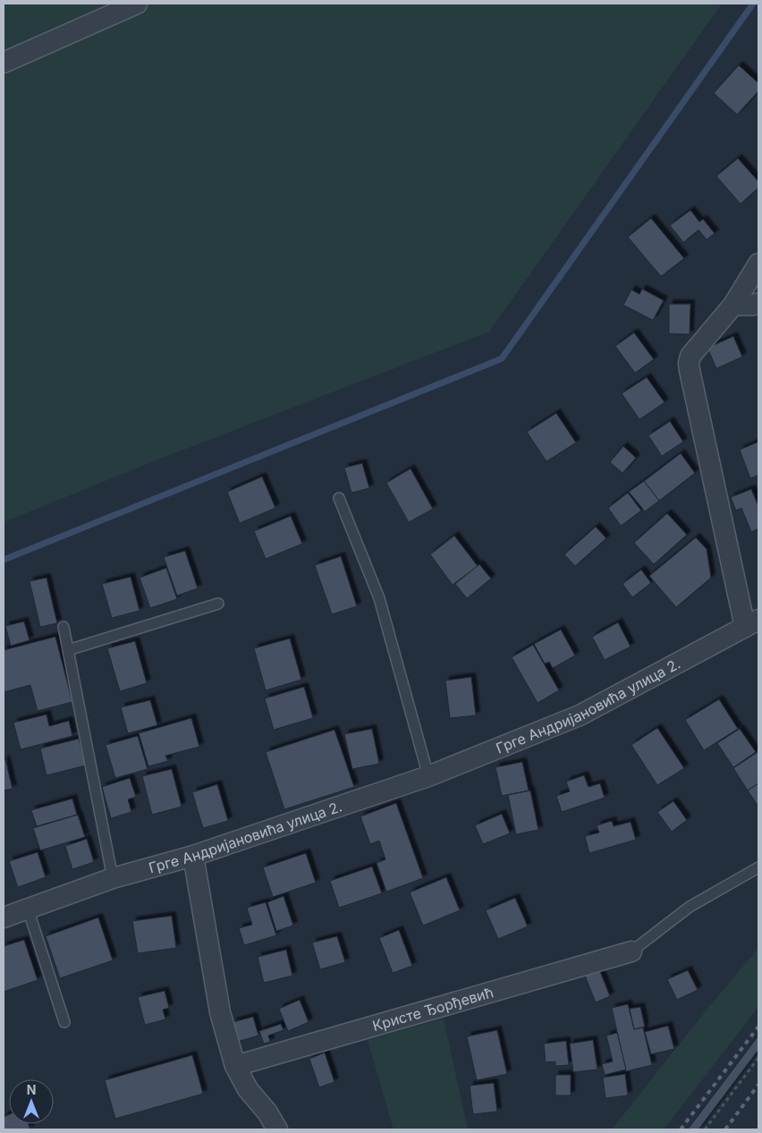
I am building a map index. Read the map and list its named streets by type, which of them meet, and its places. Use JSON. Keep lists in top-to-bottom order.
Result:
{
  "streets": {
    "street": ["Грге Андријановића улица 2.", "Кристе Ђорђевић"]
  },
  "north": "top"
}
